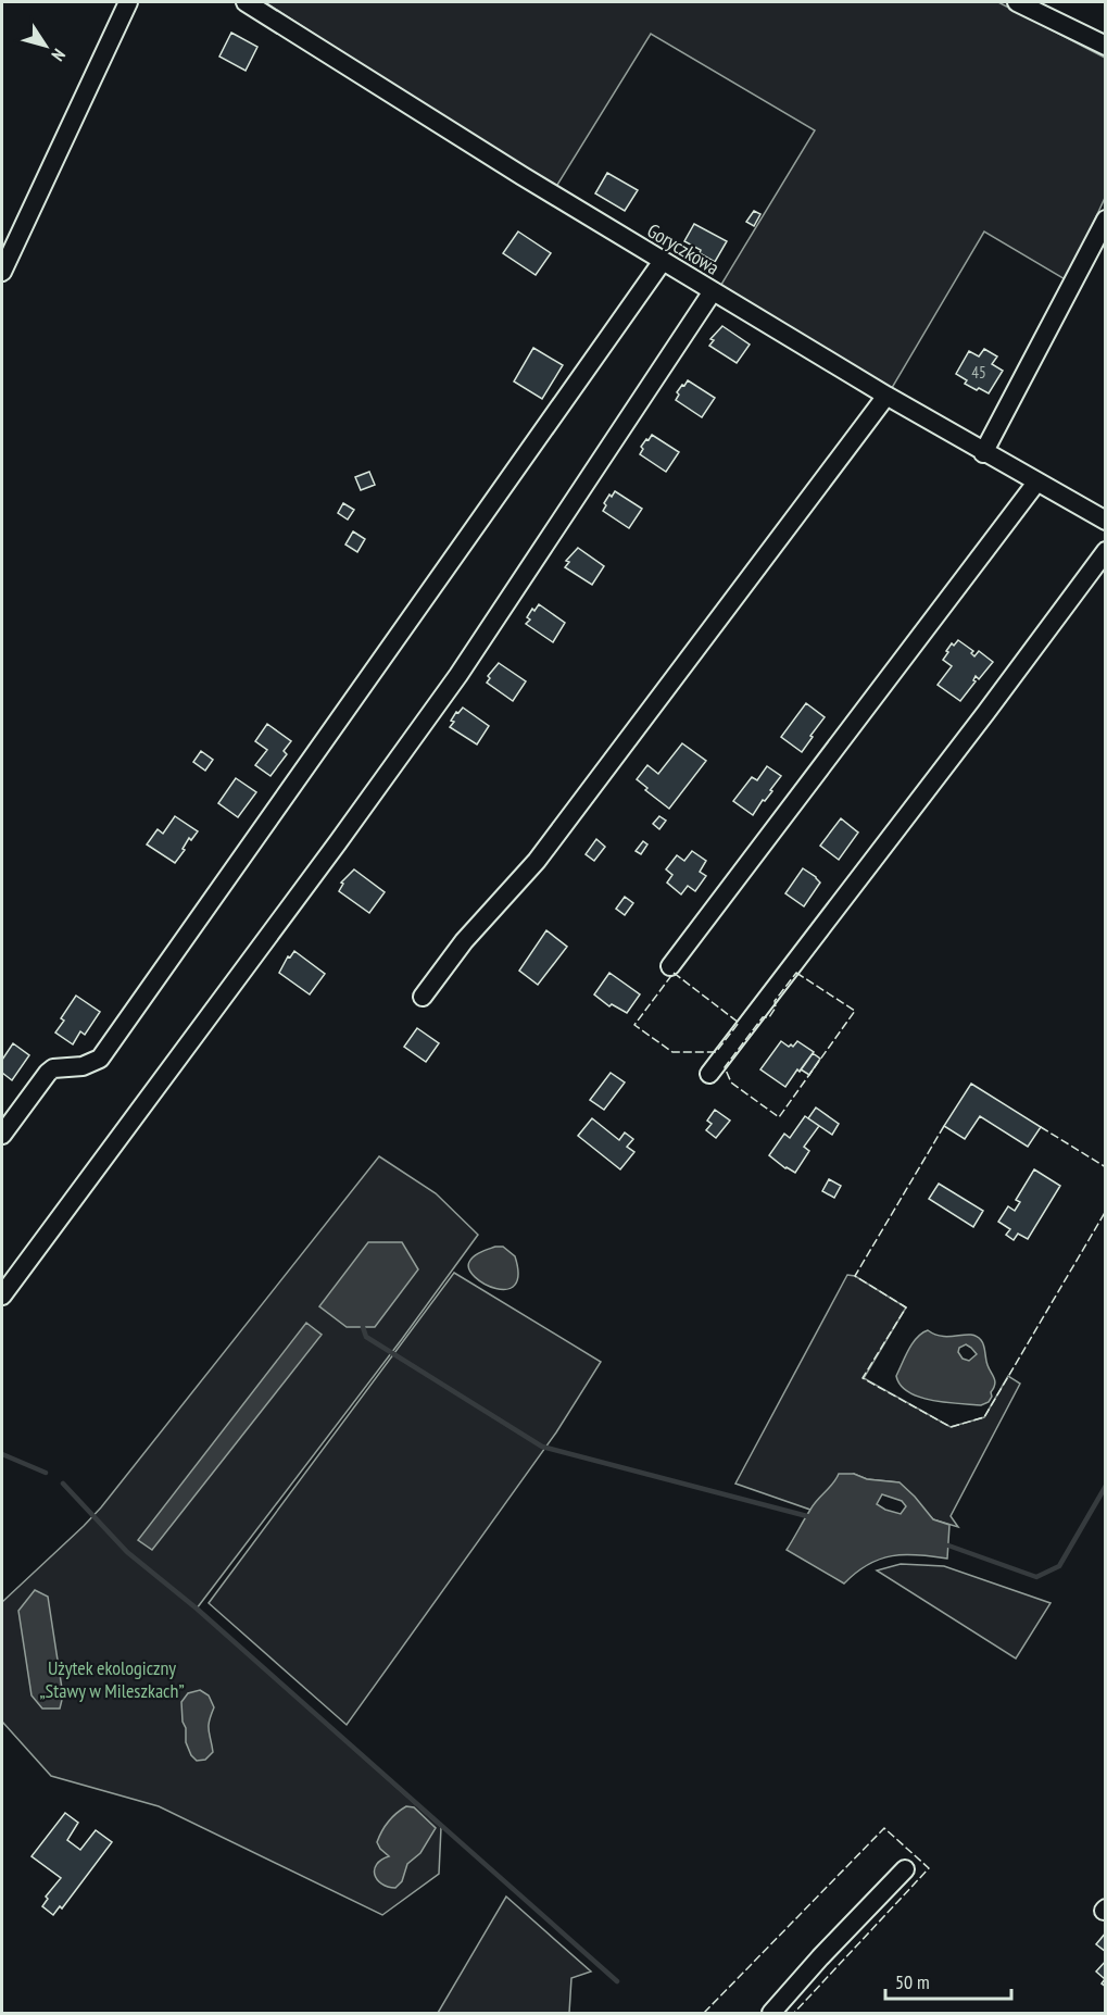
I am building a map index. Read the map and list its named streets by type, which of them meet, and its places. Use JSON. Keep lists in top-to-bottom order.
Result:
{
  "streets": {
    "street": ["Goryczkowa"]
  },
  "parks": ["Użytek ekologiczny „Stawy w Mileszkach”"],
  "house_numbers": ["45"],
  "scale_bar": "50 m",
  "north": "bottom right"
}
